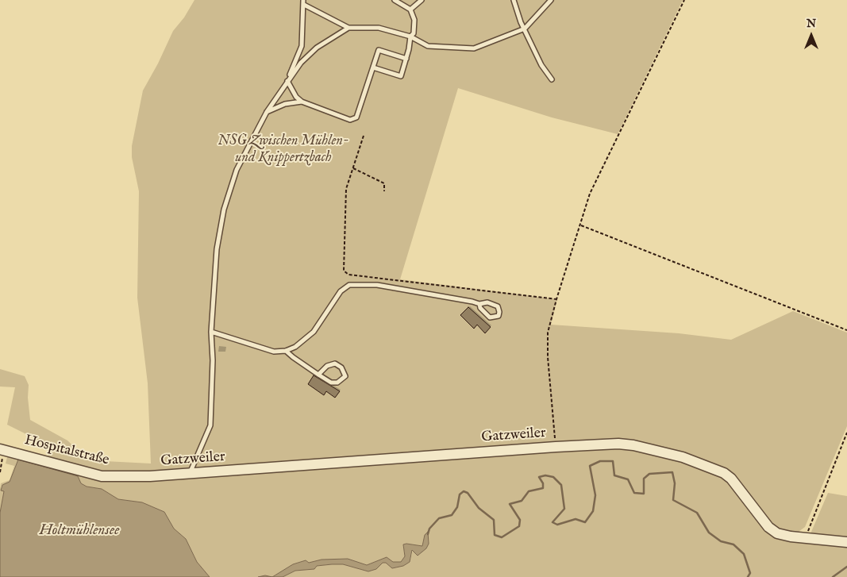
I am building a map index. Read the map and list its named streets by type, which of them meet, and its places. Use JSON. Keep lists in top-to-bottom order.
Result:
{
  "streets": {
    "street": ["Gatzweiler", "Hospitalstraße"]
  },
  "crossings": [
    ["Gatzweiler", "Hospitalstraße"]
  ],
  "water": ["Holtmühlensee"],
  "parks": ["NSG Zwischen Mühlen- und Knippertzbach"],
  "north": "top"
}
